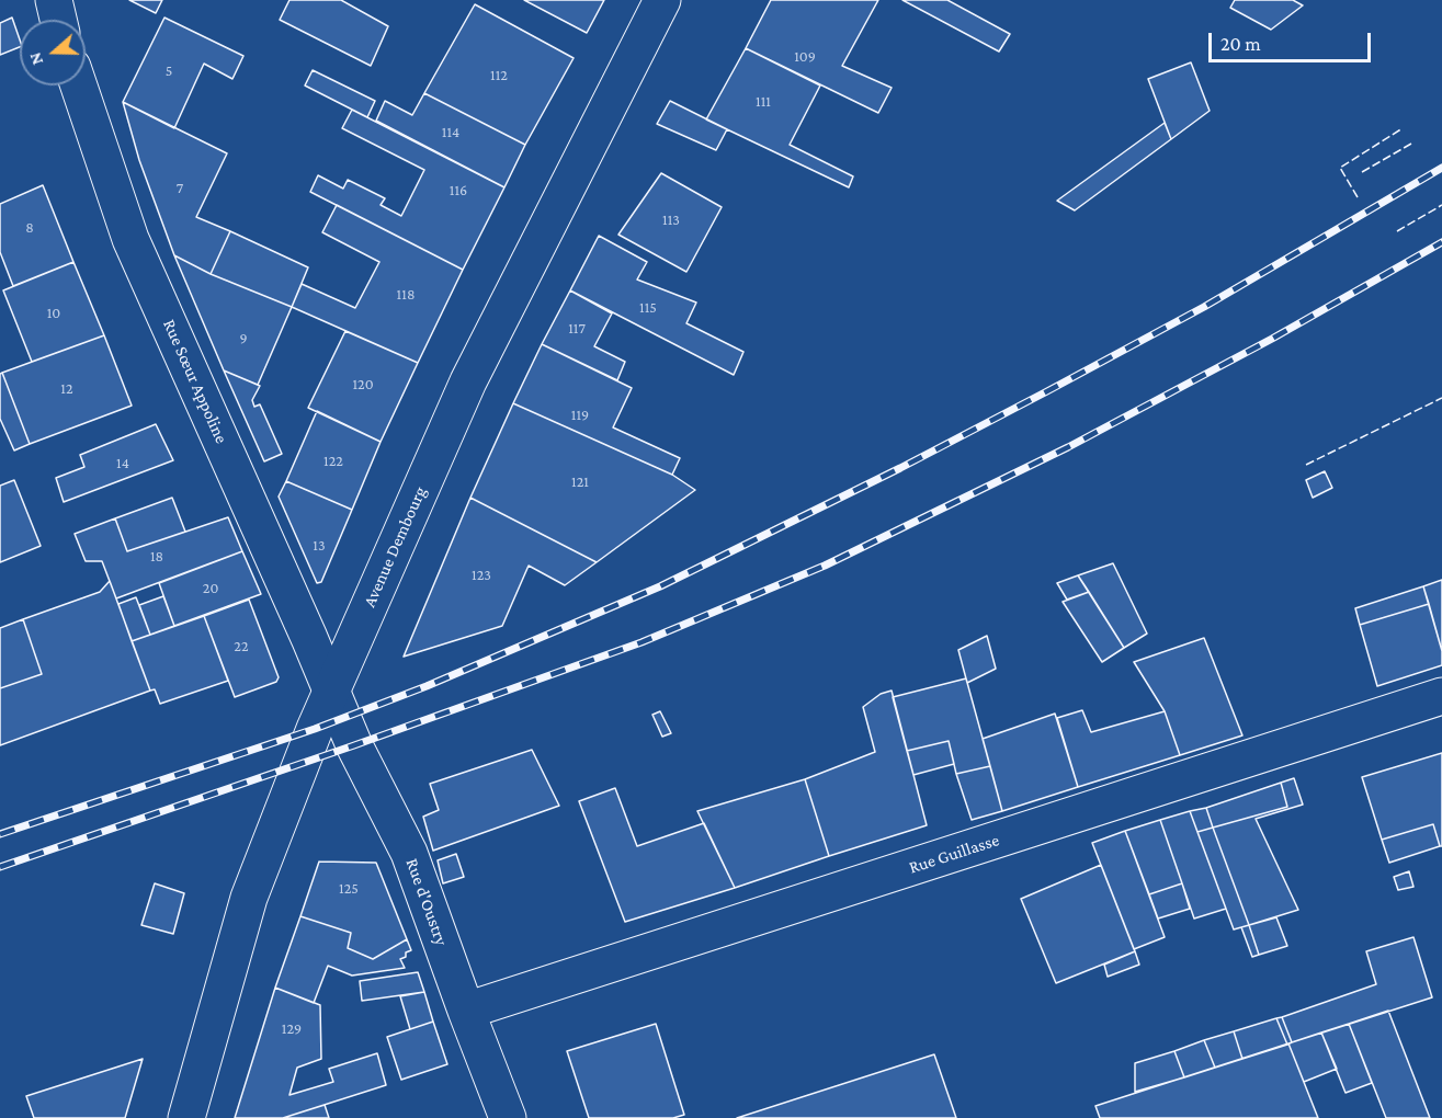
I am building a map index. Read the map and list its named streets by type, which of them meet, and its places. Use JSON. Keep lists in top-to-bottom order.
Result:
{
  "streets": {
    "street": [
      "Rue Sœur Appoline",
      "Avenue Dembourg",
      "Rue Guillasse",
      "Rue d'Oustry"
    ]
  },
  "crossings": [
    ["Rue Sœur Appoline", "Avenue Dembourg"],
    ["Rue Sœur Appoline", "Rue d'Oustry"],
    ["Avenue Dembourg", "Rue d'Oustry"],
    ["Rue Guillasse", "Rue d'Oustry"]
  ],
  "house_numbers": [
    "109",
    "5",
    "112",
    "111",
    "114",
    "7",
    "116",
    "113",
    "8",
    "118",
    "115",
    "10",
    "117",
    "9",
    "120",
    "12",
    "119",
    "122",
    "14",
    "121",
    "13",
    "18",
    "123",
    "20",
    "22",
    "125",
    "129"
  ],
  "scale_bar": "20 m",
  "north": "left"
}
